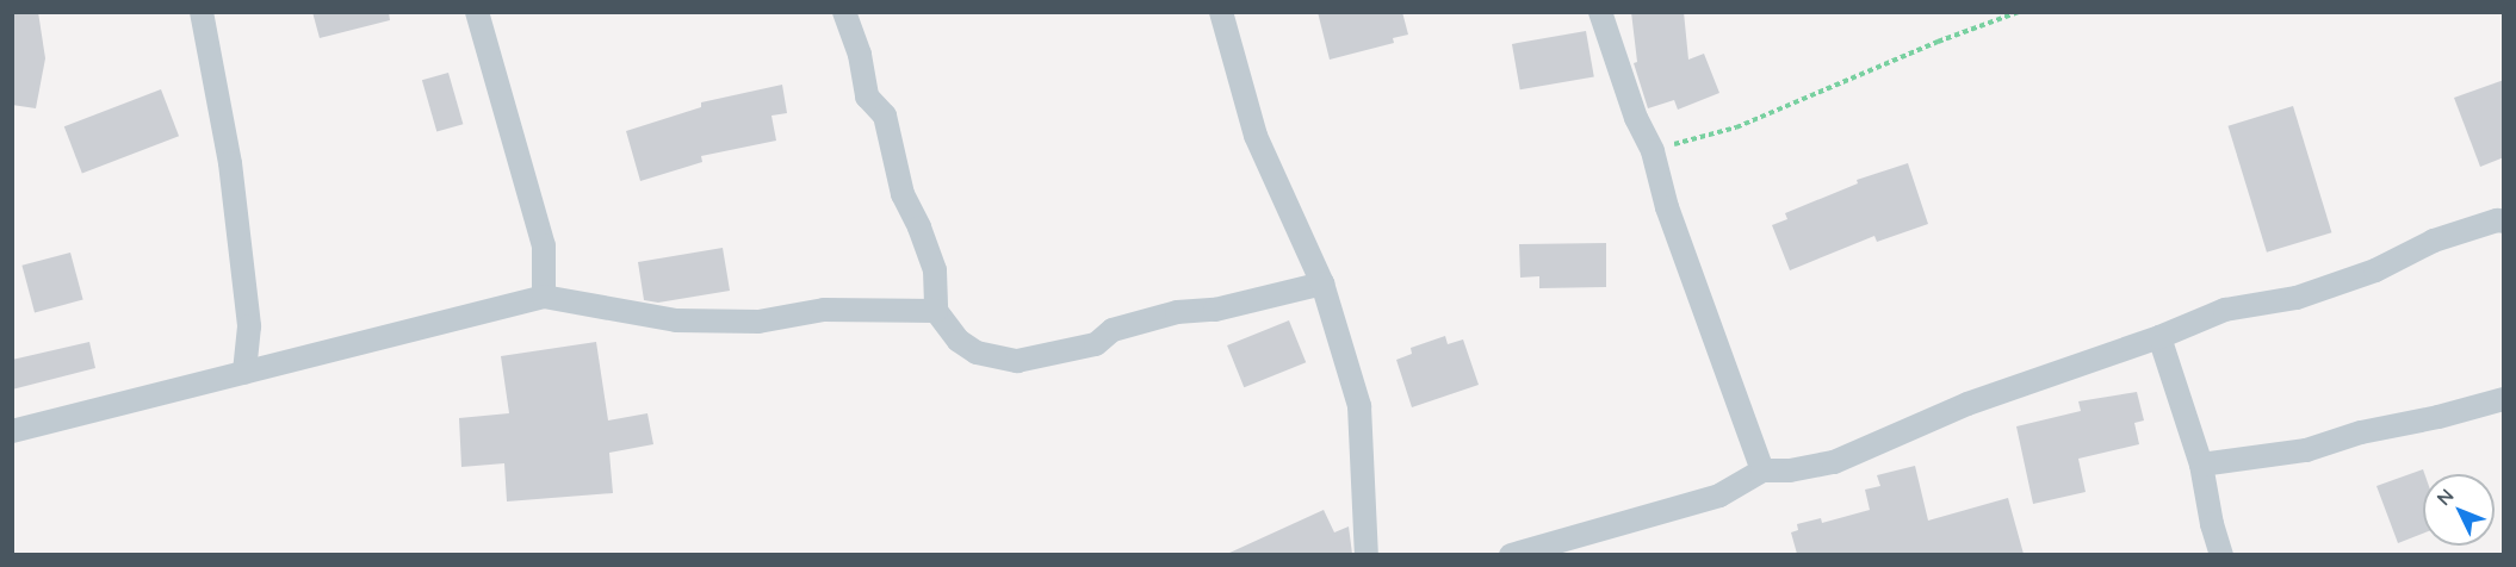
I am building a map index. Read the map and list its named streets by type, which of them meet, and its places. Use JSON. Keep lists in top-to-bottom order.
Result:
{
  "north": "top left"
}
